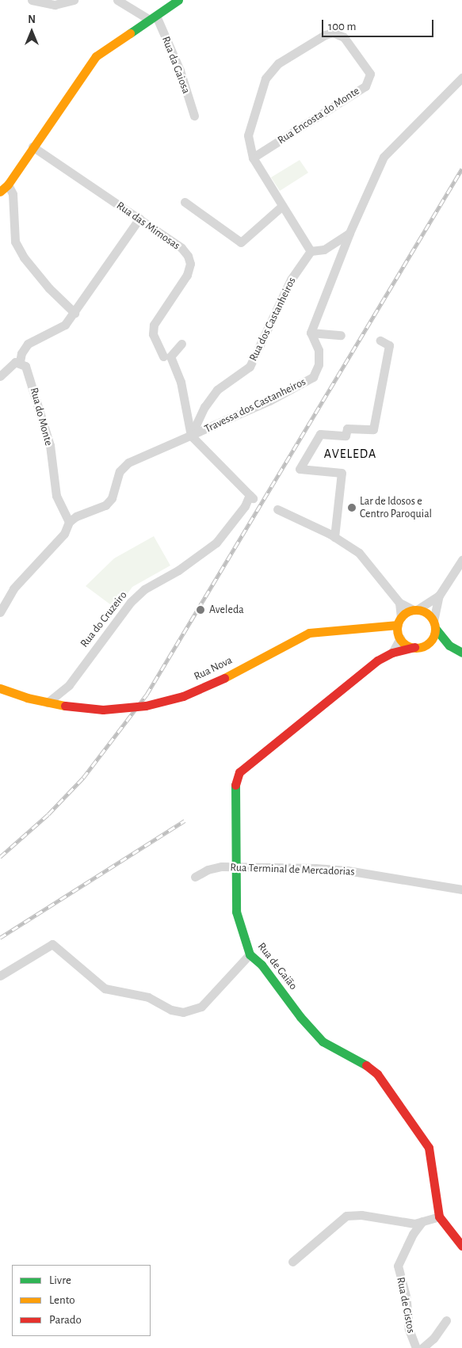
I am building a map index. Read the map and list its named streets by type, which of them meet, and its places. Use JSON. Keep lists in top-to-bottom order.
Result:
{
  "streets": {
    "street": [
      "Rua da Gaiosa",
      "Rua Encosta do Monte",
      "Rua das Mimosas",
      "Rua dos Castanheiros",
      "Travessa dos Castanheiros",
      "Rua do Monte",
      "Rua do Cruzeiro",
      "Rua Nova",
      "Rua Terminal de Mercadorias",
      "Rua de Gaião",
      "Rua de Cistos"
    ]
  },
  "crossings": [
    ["Rua Encosta do Monte", "Rua dos Castanheiros"],
    ["Rua dos Castanheiros", "Travessa dos Castanheiros"],
    ["Rua dos Castanheiros", "Rua do Cruzeiro"],
    ["Travessa dos Castanheiros", "Rua do Cruzeiro"],
    ["Rua do Cruzeiro", "Rua Nova"],
    ["Rua Nova", "Rua de Gaião"],
    ["Rua Terminal de Mercadorias", "Rua de Gaião"]
  ],
  "districts": ["AVELEDA"],
  "places": ["Lar de Idosos e Centro Paroquial", "Aveleda"],
  "legend": ["Livre", "Lento", "Parado"],
  "scale_bar": "100 m",
  "north": "top"
}
